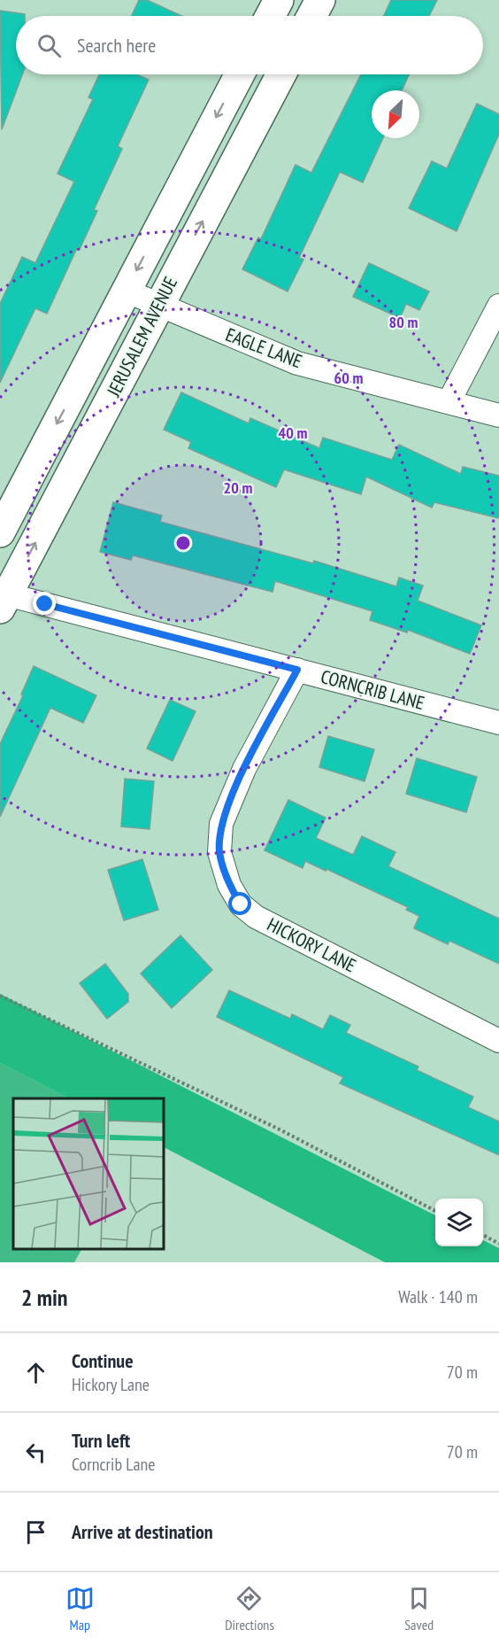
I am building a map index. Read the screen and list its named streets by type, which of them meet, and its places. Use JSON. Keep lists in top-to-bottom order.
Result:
{
  "streets": {
    "main road": ["JERUSALEM AVENUE"],
    "street": ["EAGLE LANE", "CORNCRIB LANE", "HICKORY LANE"]
  },
  "crossings": [
    ["JERUSALEM AVENUE", "EAGLE LANE"],
    ["JERUSALEM AVENUE", "CORNCRIB LANE"],
    ["CORNCRIB LANE", "HICKORY LANE"]
  ],
  "north": "bottom left",
  "page": {
    "search": "Search here",
    "heading": ["2 min", "Walk · 140 m"],
    "list": [
      ["Continue", "Hickory Lane", "70 m"],
      ["Turn left", "Corncrib Lane", "70 m"],
      "Arrive at destination"
    ],
    "nav": ["Map", "Directions", "Saved"]
  },
  "rings": [
    "80 m",
    "60 m",
    "40 m",
    "20 m"
  ]
}
